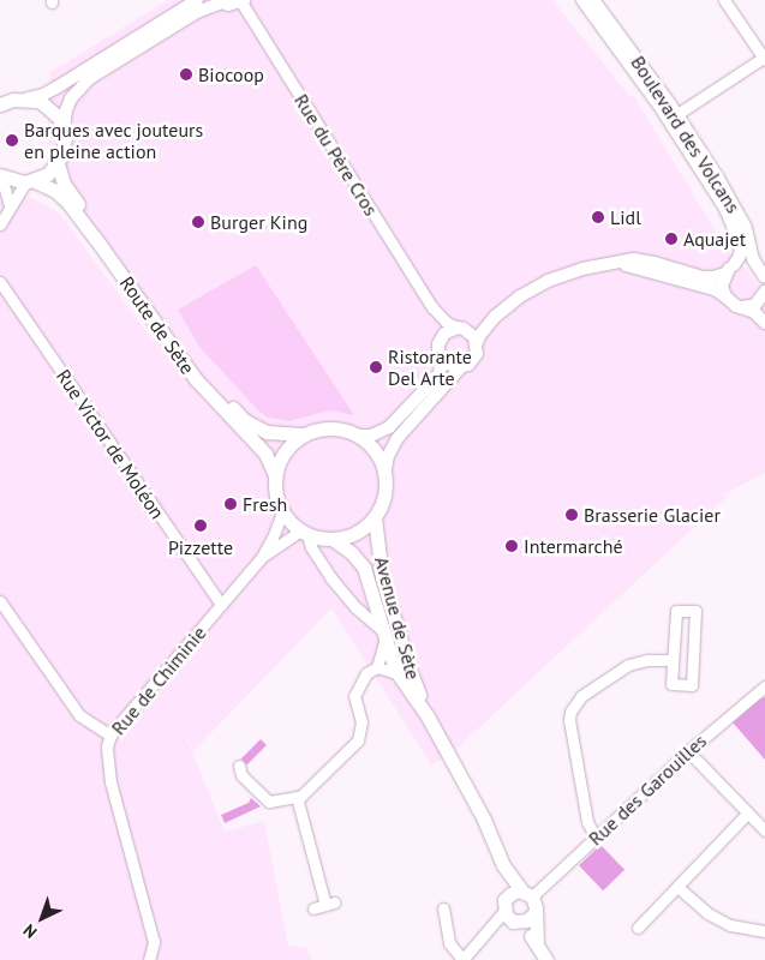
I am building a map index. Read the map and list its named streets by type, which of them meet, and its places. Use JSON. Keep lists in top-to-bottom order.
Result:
{
  "streets": {
    "main road": ["Route de Sète", "Avenue de Sète"],
    "street": [
      "Boulevard des Volcans",
      "Rue du Père Cros",
      "Rue Victor de Moléon",
      "Rue de Chiminie",
      "Rue des Garouilles"
    ]
  },
  "crossings": [
    ["Route de Sète", "Avenue de Sète"],
    ["Route de Sète", "Rue de Chiminie"],
    ["Rue Victor de Moléon", "Rue de Chiminie"],
    ["Avenue de Sète", "Rue de Chiminie"],
    ["Avenue de Sète", "Rue des Garouilles"]
  ],
  "places": [
    "Biocoop",
    "Barques avec jouteurs en pleine action",
    "Lidl",
    "Burger King",
    "Aquajet",
    "Ristorante Del Arte",
    "Fresh",
    "Brasserie Glacier",
    "Pizzette",
    "Intermarché"
  ],
  "north": "bottom left"
}
